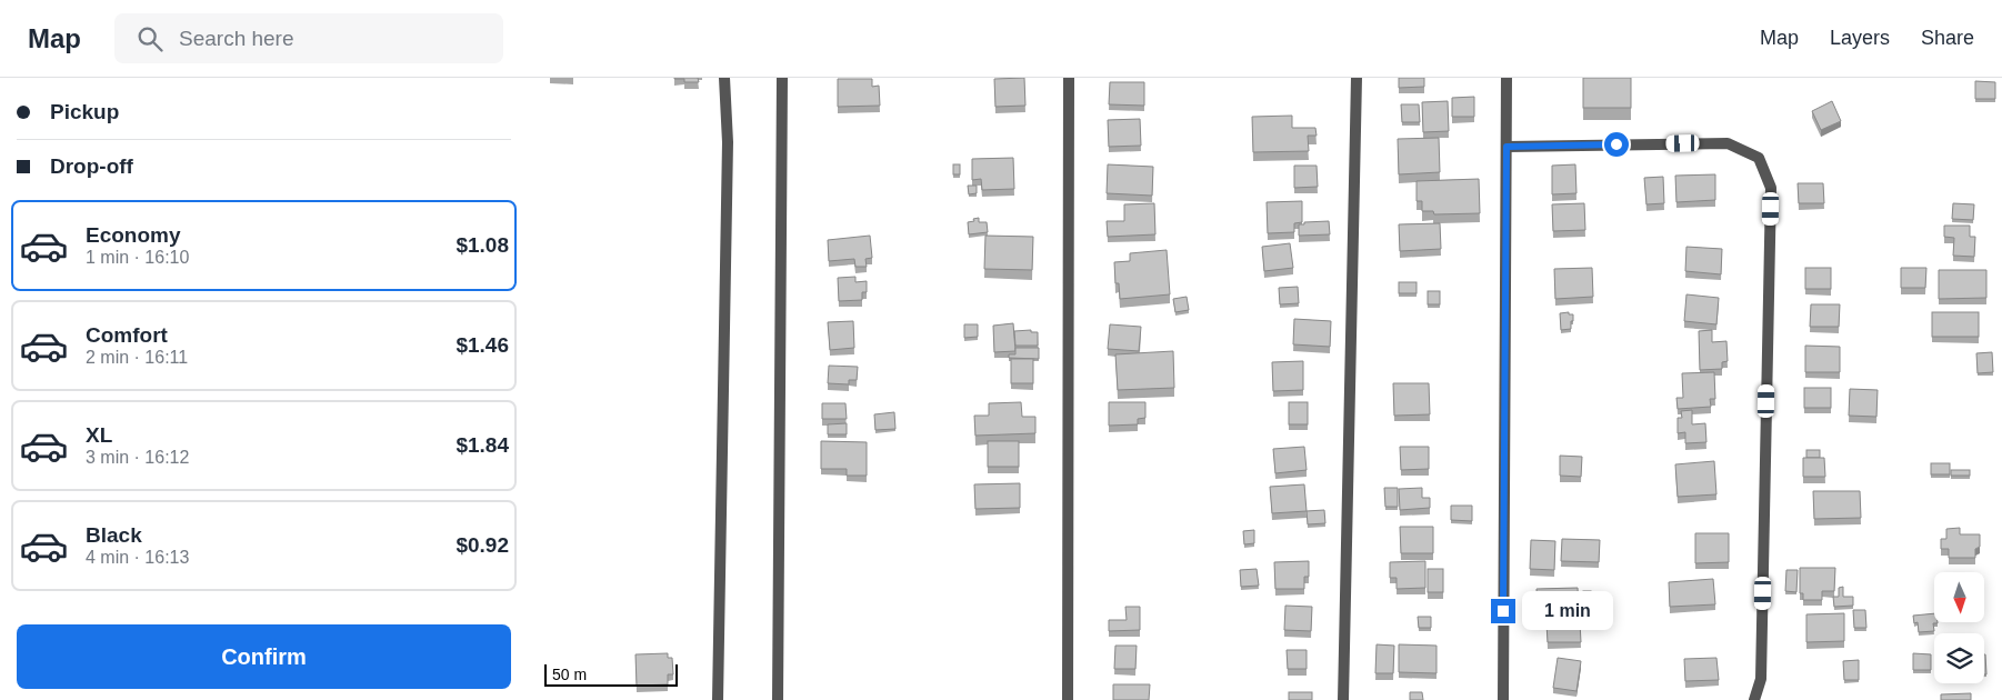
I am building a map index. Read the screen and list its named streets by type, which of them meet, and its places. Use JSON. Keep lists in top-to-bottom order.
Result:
{
  "scale_bar": "50 m",
  "north": "bottom",
  "page": {
    "header": "Map",
    "search": "Search here",
    "nav": ["Map", "Layers", "Share"],
    "banner": ["Pickup", "Drop-off"],
    "list": [
      {
        "name": "Economy",
        "note": "1 min · 16:10",
        "value": "$1.08"
      },
      {
        "name": "Comfort",
        "note": "2 min · 16:11",
        "value": "$1.46"
      },
      {
        "name": "XL",
        "note": "3 min · 16:12",
        "value": "$1.84"
      },
      {
        "name": "Black",
        "note": "4 min · 16:13",
        "value": "$0.92"
      }
    ],
    "bubble": "1 min",
    "buttons": "Confirm",
    "scale": "50 m"
  }
}
